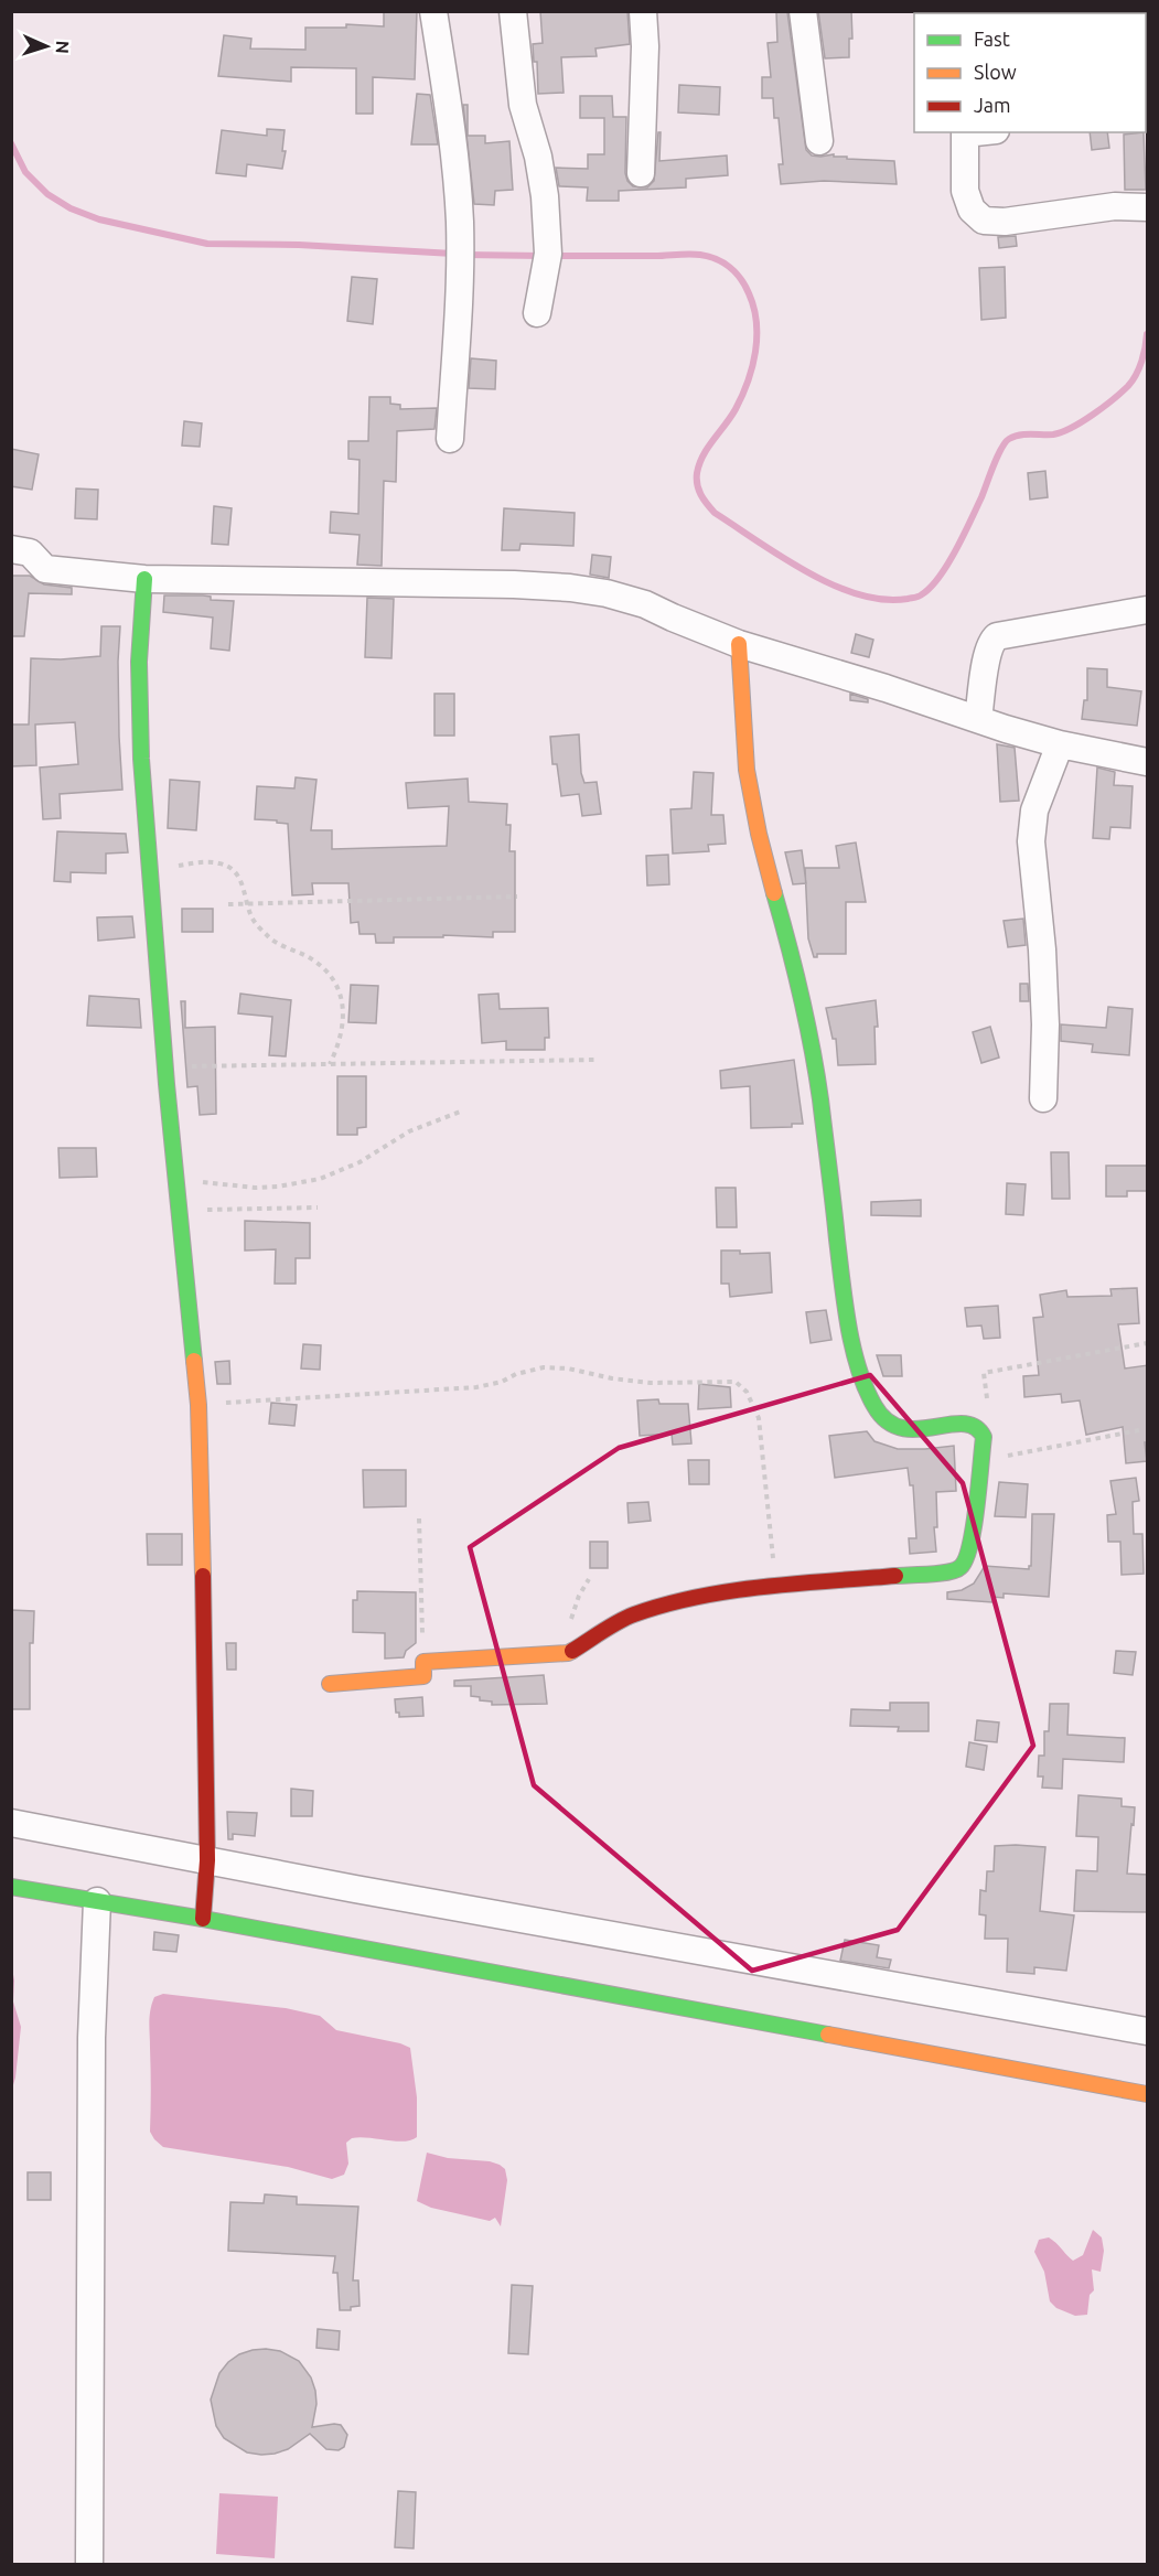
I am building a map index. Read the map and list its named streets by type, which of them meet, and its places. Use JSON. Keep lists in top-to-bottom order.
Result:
{
  "legend": ["Fast", "Slow", "Jam"],
  "north": "right"
}
